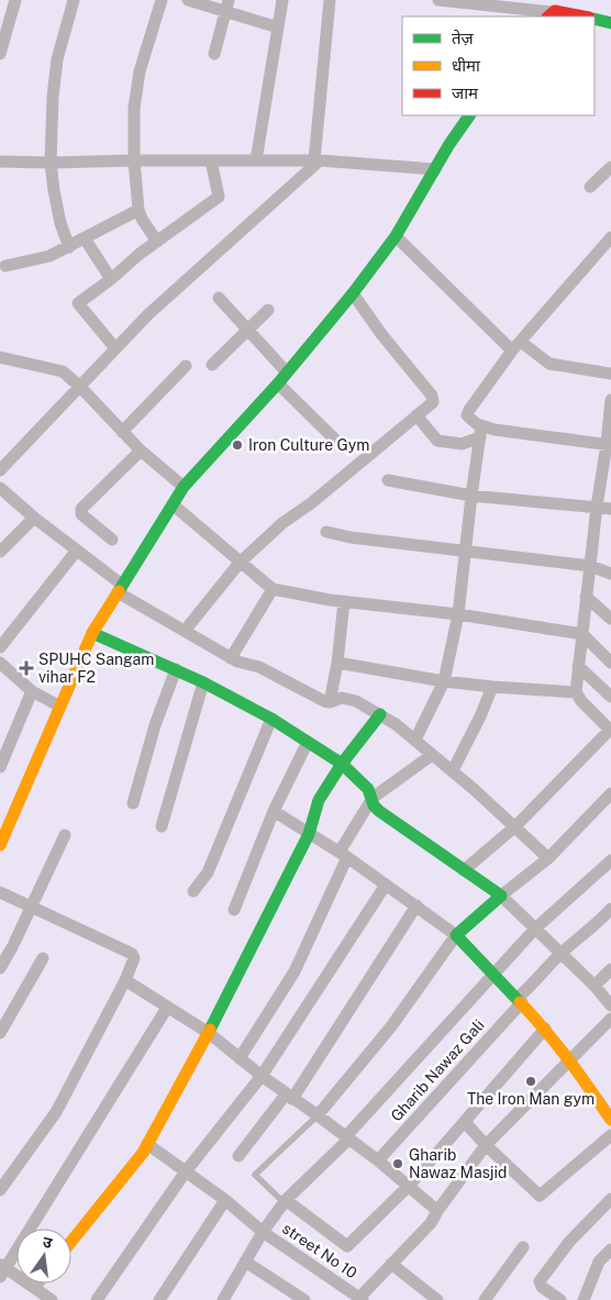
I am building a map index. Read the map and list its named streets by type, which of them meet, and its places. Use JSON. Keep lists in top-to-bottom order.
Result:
{
  "streets": {
    "street": ["Gharib Nawaz Gali", "street No 10"]
  },
  "places": {
    "other": ["Iron Culture Gym", "The Iron Man gym", "Gharib Nawaz Masjid"],
    "health": ["SPUHC Sangam vihar F2"]
  },
  "legend": ["तेज़", "धीमा", "जाम"],
  "north": "top"
}
